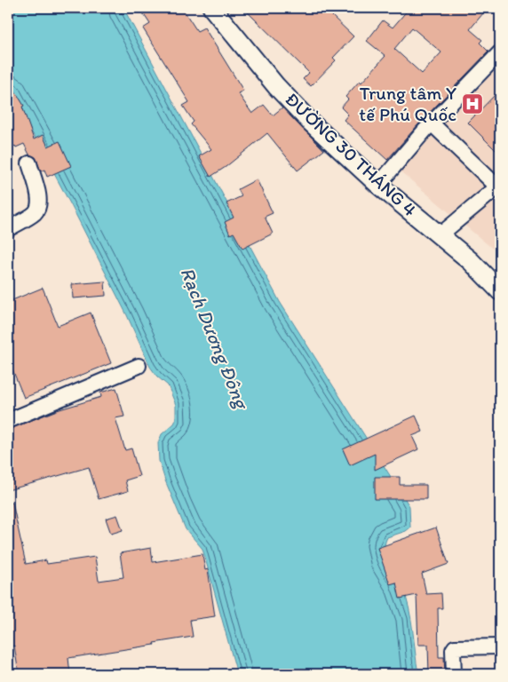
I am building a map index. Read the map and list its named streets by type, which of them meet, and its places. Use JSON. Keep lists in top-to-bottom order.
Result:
{
  "streets": {
    "main road": ["ĐƯỜNG 30 THÁNG 4"]
  },
  "water": ["Rạch Dương Đông"],
  "places": {
    "hospital": ["Trung tâm Y tế Phú Quốc"]
  }
}
